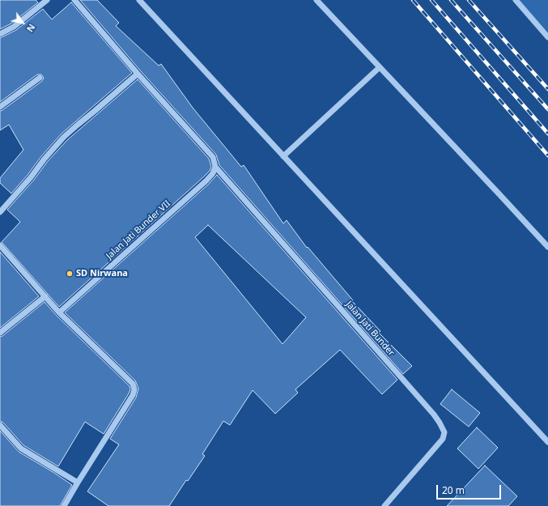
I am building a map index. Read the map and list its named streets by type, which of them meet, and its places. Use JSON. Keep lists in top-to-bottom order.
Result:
{
  "streets": {
    "street": ["Jalan Jati Bunder VII", "Jalan Jati Bunder"]
  },
  "crossings": [
    ["Jalan Jati Bunder VII", "Jalan Jati Bunder"]
  ],
  "places": ["SD Nirwana"],
  "scale_bar": "20 m",
  "north": "bottom right"
}
